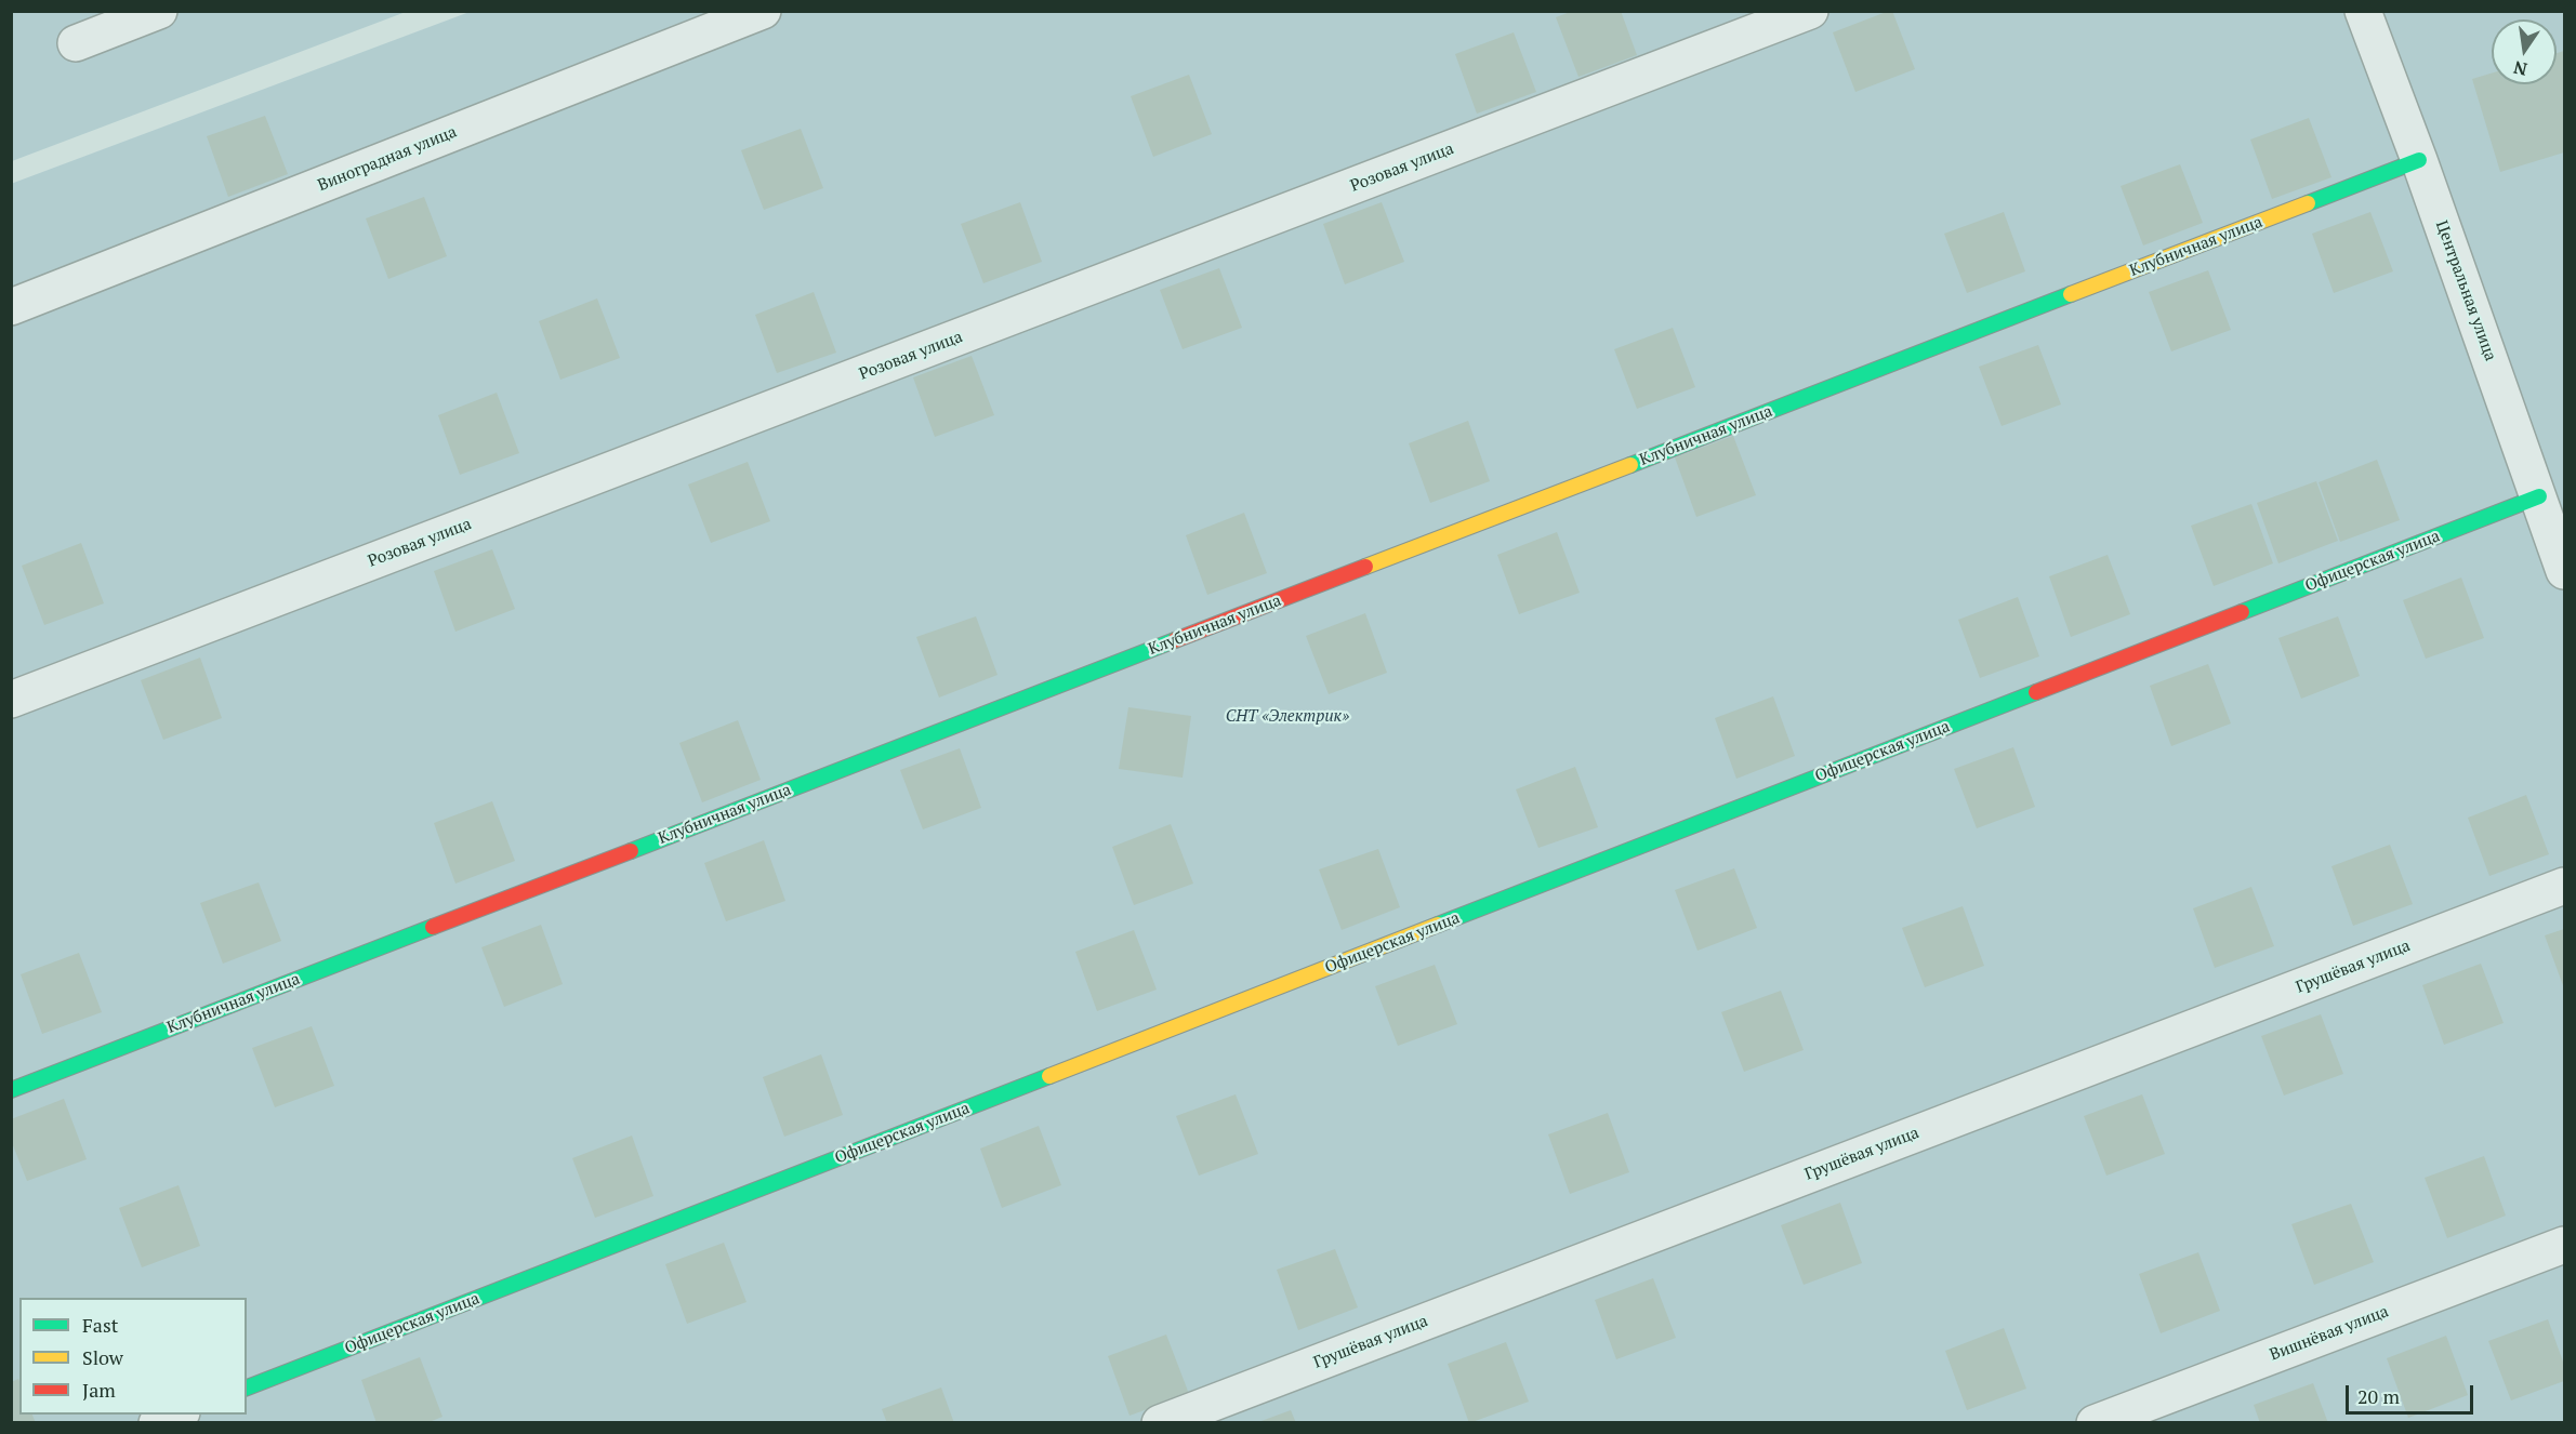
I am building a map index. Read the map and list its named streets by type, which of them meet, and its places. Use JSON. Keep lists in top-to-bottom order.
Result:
{
  "streets": {
    "street": [
      "Виноградная улица",
      "Розовая улица",
      "Клубничная улица",
      "Центральная улица",
      "Офицерская улица",
      "Грушёвая улица",
      "Вишнёвая улица"
    ]
  },
  "crossings": [
    ["Клубничная улица", "Центральная улица"],
    ["Центральная улица", "Офицерская улица"]
  ],
  "parks": ["СНТ «Электрик»"],
  "legend": ["Fast", "Slow", "Jam"],
  "scale_bar": "20 m",
  "north": "bottom"
}
